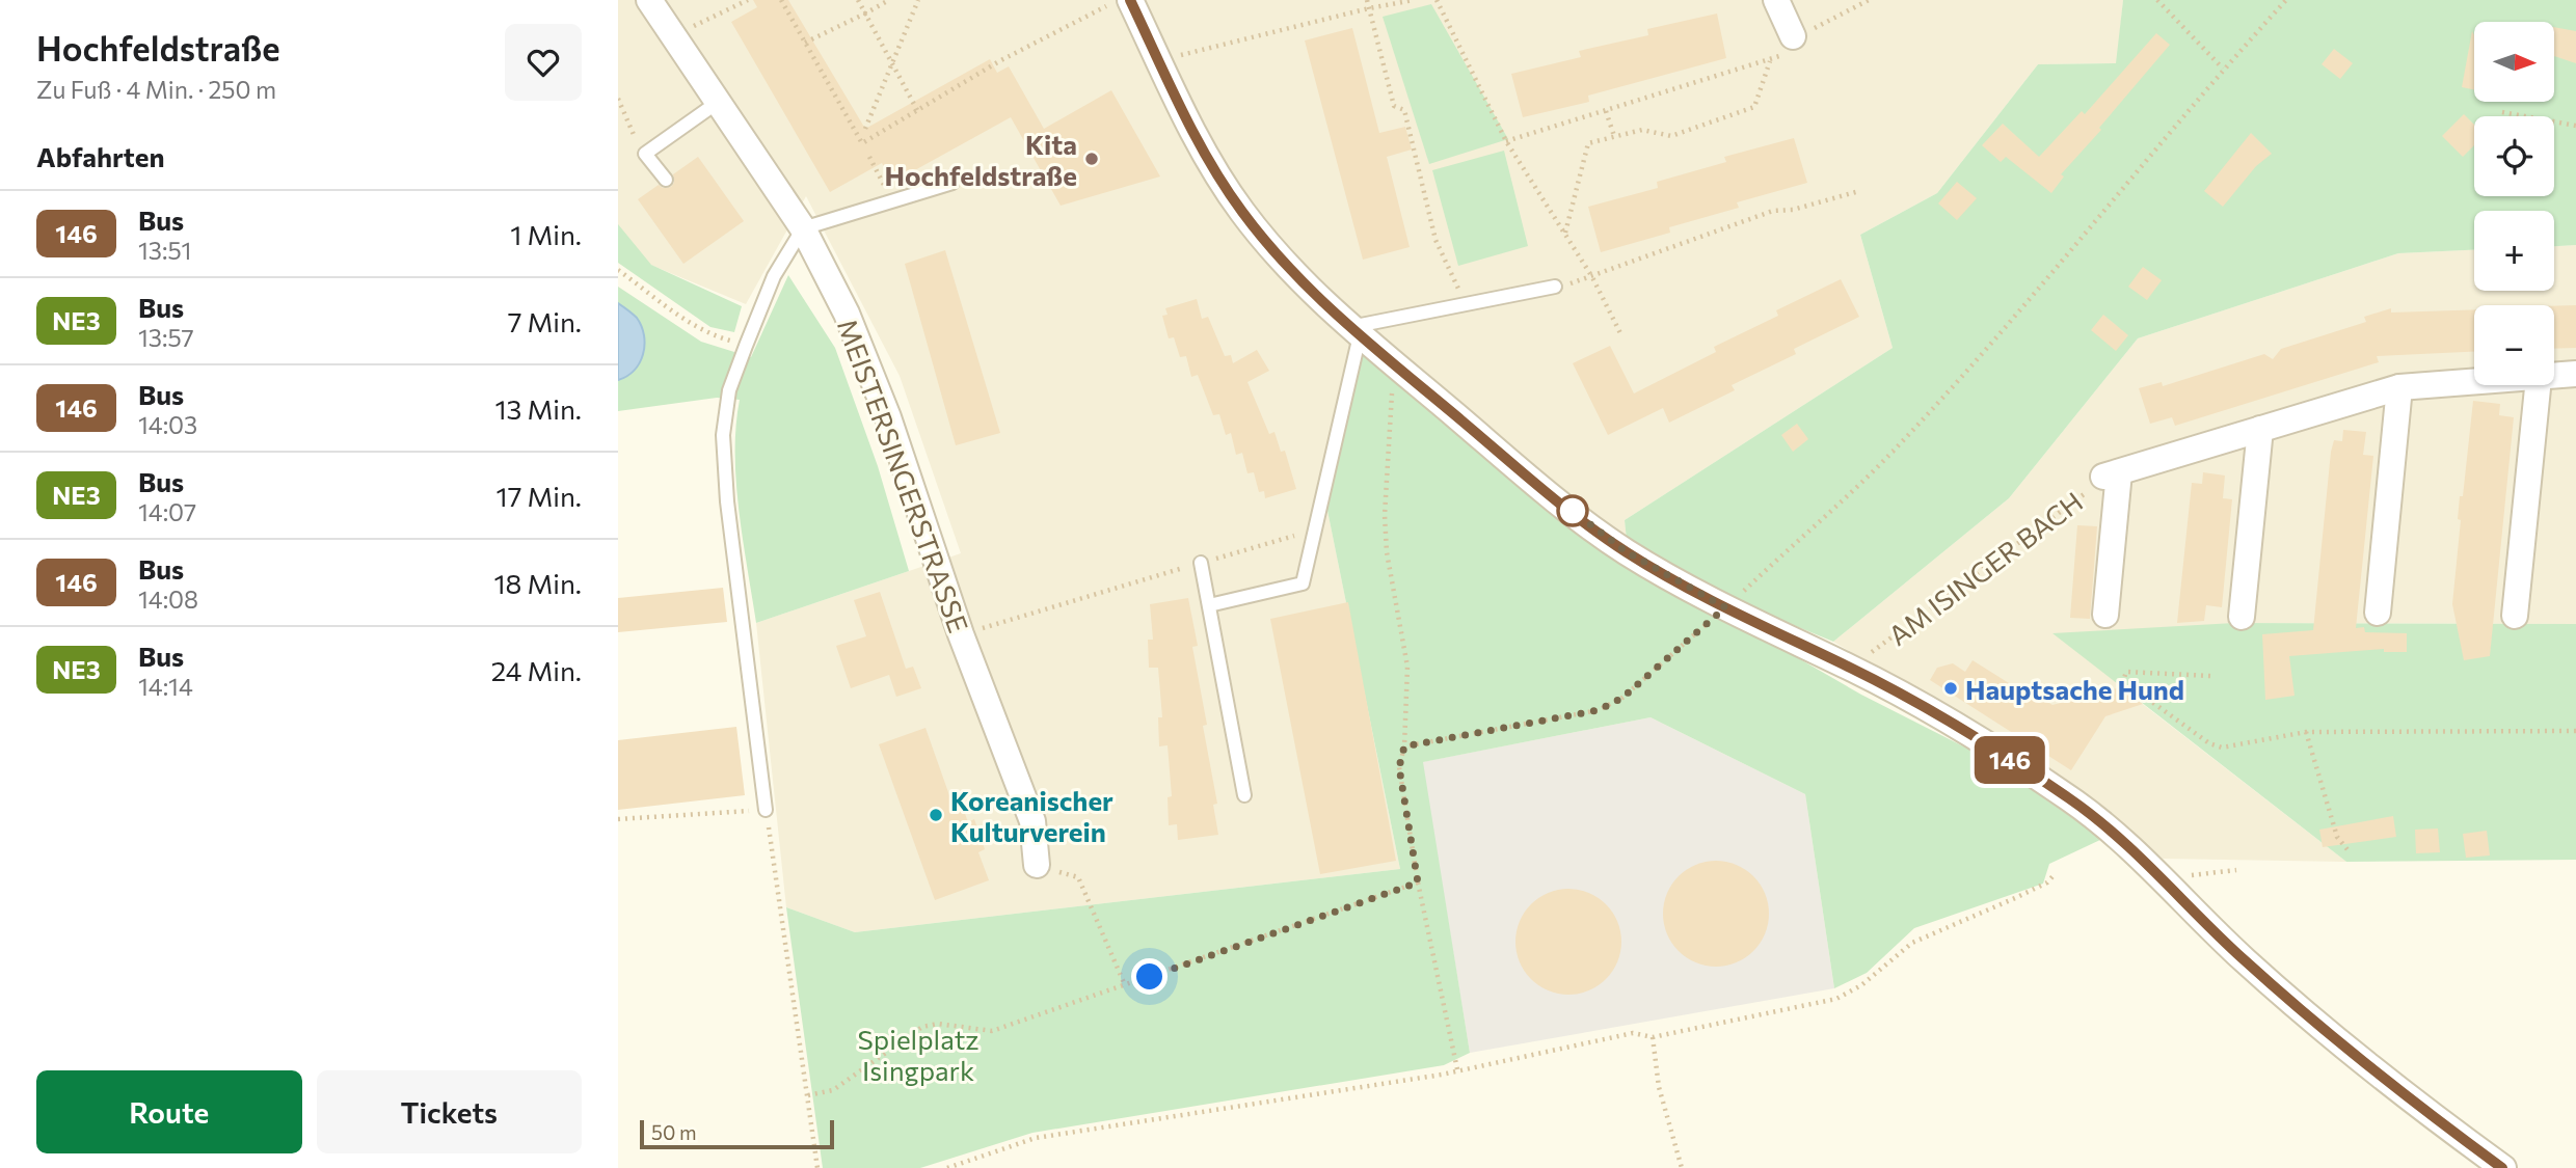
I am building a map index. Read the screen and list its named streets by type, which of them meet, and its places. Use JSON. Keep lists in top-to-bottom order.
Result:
{
  "streets": {
    "street": ["MEISTERSINGERSTRASSE", "AM ISINGER BACH"]
  },
  "parks": ["Spielplatz Isingpark"],
  "places": ["Kita Hochfeldstraße", "Hauptsache Hund", "Koreanischer Kulturverein"],
  "lines": ["bus line 146"],
  "scale_bar": "50 m",
  "north": "right",
  "page": {
    "heading": [
      ["Hochfeldstraße", "Zu Fuß · 4 Min. · 250 m"],
      "Abfahrten"
    ],
    "on_map": "146",
    "map_buttons": ["+", "−"],
    "list": [
      {
        "mark": "146",
        "name": "Bus",
        "note": "13:51",
        "value": "1 Min."
      },
      {
        "mark": "NE3",
        "name": "Bus",
        "note": "13:57",
        "value": "7 Min."
      },
      {
        "mark": "146",
        "name": "Bus",
        "note": "14:03",
        "value": "13 Min."
      },
      {
        "mark": "NE3",
        "name": "Bus",
        "note": "14:07",
        "value": "17 Min."
      },
      {
        "mark": "146",
        "name": "Bus",
        "note": "14:08",
        "value": "18 Min."
      },
      {
        "mark": "NE3",
        "name": "Bus",
        "note": "14:14",
        "value": "24 Min."
      }
    ],
    "buttons": ["Route", "Tickets"],
    "scale": "50 m"
  }
}
